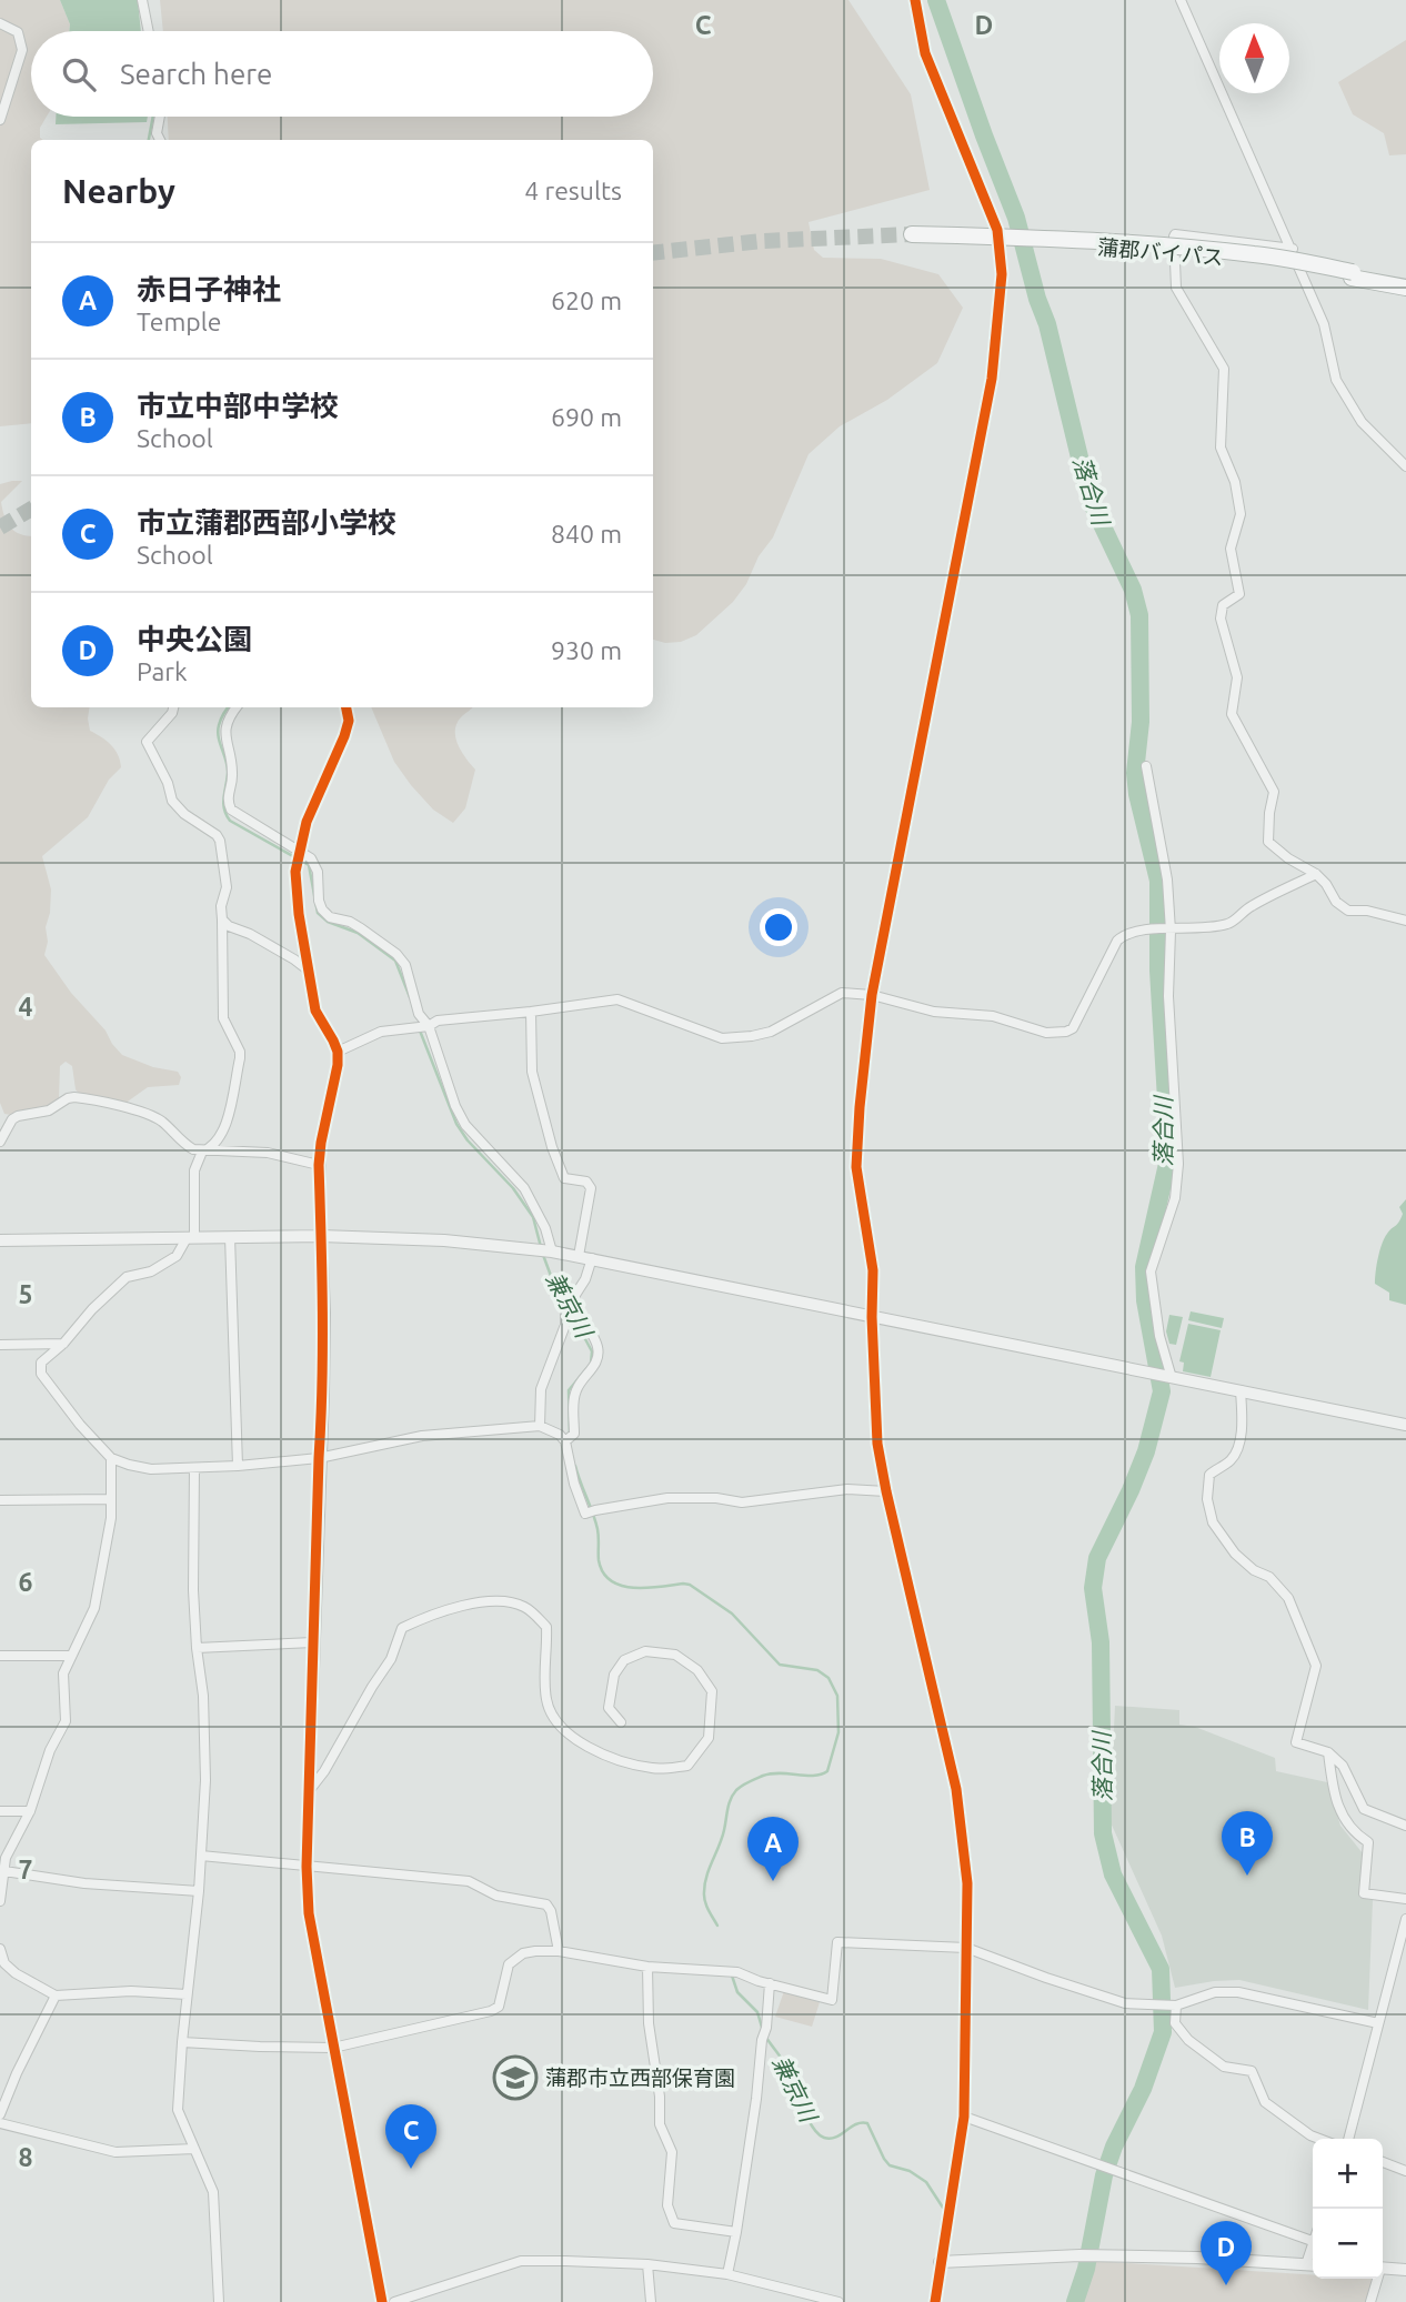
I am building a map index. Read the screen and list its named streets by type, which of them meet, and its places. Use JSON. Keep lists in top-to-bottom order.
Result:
{
  "streets": {
    "highway": ["蒲郡バイパス"]
  },
  "water": ["落合川", "兼京川"],
  "places": {
    "school or university": ["蒲郡市立西部保育園"]
  },
  "north": "top",
  "page": {
    "search": "Search here",
    "heading": ["Nearby", "4 results"],
    "list": [
      {
        "mark": "A",
        "name": "赤日子神社",
        "note": "Temple",
        "value": "620 m"
      },
      {
        "mark": "B",
        "name": "市立中部中学校",
        "note": "School",
        "value": "690 m"
      },
      {
        "mark": "C",
        "name": "市立蒲郡西部小学校",
        "note": "School",
        "value": "840 m"
      },
      {
        "mark": "D",
        "name": "中央公園",
        "note": "Park",
        "value": "930 m"
      }
    ],
    "pins": [
      "B",
      "A",
      "C",
      "D"
    ],
    "map_buttons": ["+", "−"]
  },
  "grid": {
    "columns": ["C", "D"],
    "rows": [
      "4",
      "5",
      "6",
      "7",
      "8"
    ]
  }
}
